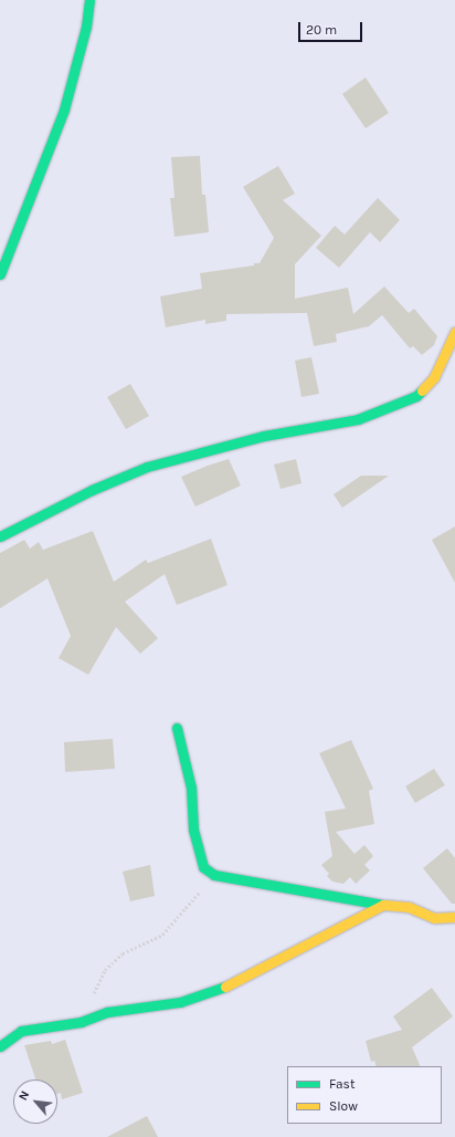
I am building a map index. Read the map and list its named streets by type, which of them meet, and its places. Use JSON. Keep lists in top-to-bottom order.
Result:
{
  "legend": ["Fast", "Slow"],
  "scale_bar": "20 m",
  "north": "top left"
}
